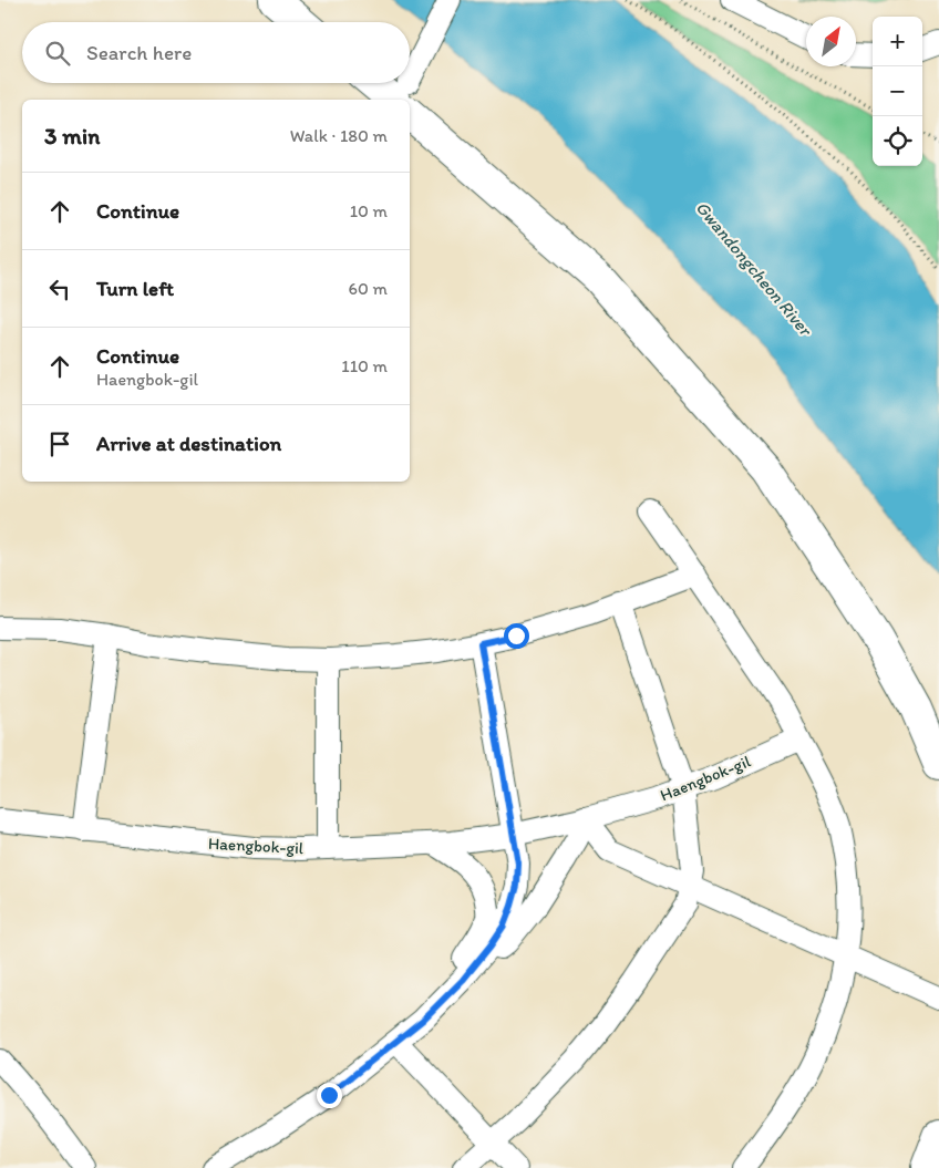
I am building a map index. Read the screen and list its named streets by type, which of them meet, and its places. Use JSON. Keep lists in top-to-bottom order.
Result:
{
  "streets": {
    "street": ["Haengbok-gil"]
  },
  "water": ["Gwandongcheon River"],
  "north": "top right",
  "page": {
    "map_buttons": ["+", "−"],
    "search": "Search here",
    "heading": ["3 min", "Walk · 180 m"],
    "list": [
      ["Continue", "10 m"],
      ["Turn left", "60 m"],
      ["Continue", "Haengbok-gil", "110 m"],
      "Arrive at destination"
    ]
  }
}
